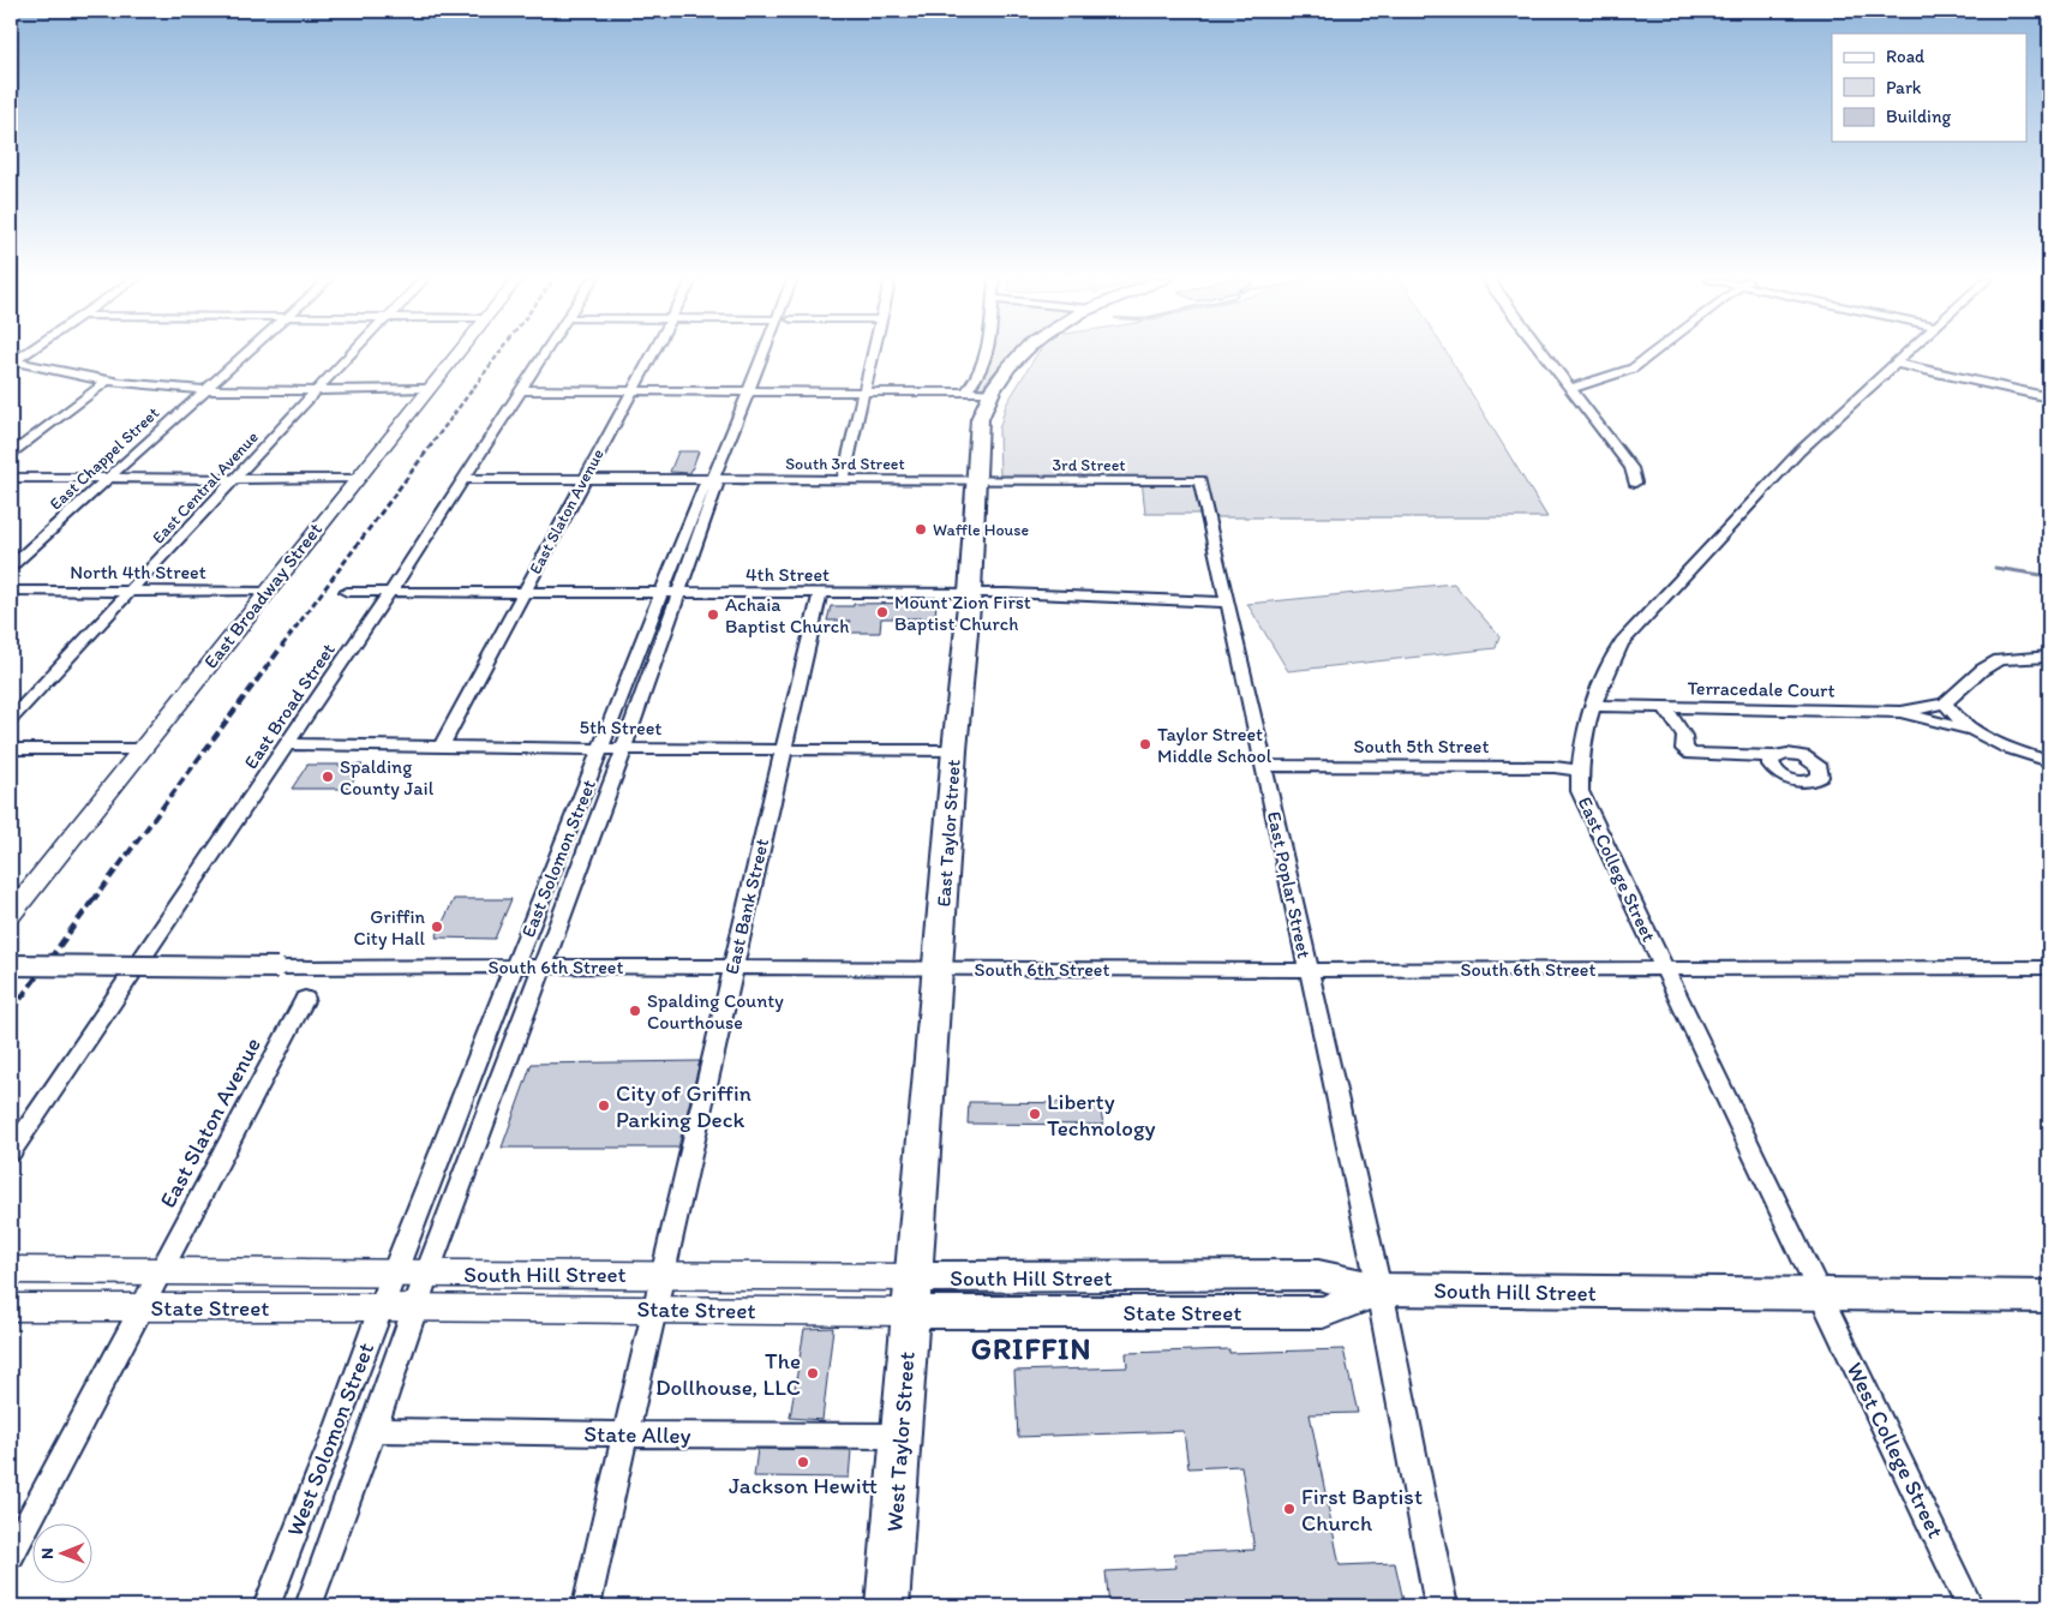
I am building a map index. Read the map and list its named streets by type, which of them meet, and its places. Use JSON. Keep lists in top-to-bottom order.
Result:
{
  "streets": {
    "main road": [
      "East Broadway Street",
      "East Taylor Street",
      "South Hill Street",
      "State Street",
      "West Taylor Street"
    ],
    "street": [
      "East Chappel Street",
      "South 3rd Street",
      "3rd Street",
      "East Central Avenue",
      "East Slaton Avenue",
      "North 4th Street",
      "4th Street",
      "Terracedale Court",
      "East Broad Street",
      "5th Street",
      "South 5th Street",
      "East Solomon Street",
      "East College Street",
      "East Poplar Street",
      "East Bank Street",
      "South 6th Street",
      "State Alley",
      "West Solomon Street",
      "West College Street"
    ]
  },
  "crossings": [
    ["South 3rd Street", "3rd Street"],
    ["South 3rd Street", "East Slaton Avenue"],
    ["South 3rd Street", "East Broad Street"],
    ["South 3rd Street", "East Taylor Street"],
    ["South 3rd Street", "East Solomon Street"],
    ["3rd Street", "East Taylor Street"],
    ["3rd Street", "East Poplar Street"],
    ["East Central Avenue", "North 4th Street"],
    ["East Slaton Avenue", "4th Street"],
    ["East Slaton Avenue", "5th Street"],
    ["East Slaton Avenue", "South Hill Street"],
    ["East Slaton Avenue", "State Street"],
    ["North 4th Street", "East Broadway Street"],
    ["4th Street", "East Broad Street"],
    ["4th Street", "East Taylor Street"],
    ["4th Street", "East Solomon Street"],
    ["4th Street", "East Poplar Street"],
    ["4th Street", "East Bank Street"],
    ["Terracedale Court", "East College Street"],
    ["East Broad Street", "5th Street"],
    ["5th Street", "East Taylor Street"],
    ["5th Street", "East Solomon Street"],
    ["5th Street", "East Bank Street"],
    ["South 5th Street", "East College Street"],
    ["South 5th Street", "East Poplar Street"],
    ["East Taylor Street", "South 6th Street"],
    ["East Taylor Street", "South Hill Street"],
    ["East Taylor Street", "State Street"],
    ["East Taylor Street", "West Taylor Street"],
    ["East Solomon Street", "South 6th Street"],
    ["East Solomon Street", "South Hill Street"],
    ["East Solomon Street", "West Solomon Street"],
    ["East College Street", "South 6th Street"],
    ["East College Street", "South Hill Street"],
    ["East College Street", "West College Street"],
    ["East Poplar Street", "South 6th Street"],
    ["East Poplar Street", "South Hill Street"],
    ["East Poplar Street", "State Street"],
    ["East Bank Street", "South 6th Street"],
    ["East Bank Street", "South Hill Street"],
    ["East Bank Street", "State Street"],
    ["East Bank Street", "State Alley"],
    ["South Hill Street", "State Street"],
    ["South Hill Street", "West Solomon Street"],
    ["South Hill Street", "West Taylor Street"],
    ["South Hill Street", "West College Street"],
    ["State Street", "West Solomon Street"],
    ["State Street", "West Taylor Street"],
    ["State Alley", "West Solomon Street"],
    ["State Alley", "West Taylor Street"]
  ],
  "districts": ["GRIFFIN"],
  "places": [
    "Waffle House",
    "Mount Zion First Baptist Church",
    "Achaia Baptist Church",
    "Taylor Street Middle School",
    "Spalding County Jail",
    "Griffin City Hall",
    "Spalding County Courthouse",
    "City of Griffin Parking Deck",
    "Liberty Technology",
    "The Dollhouse, LLC",
    "Jackson Hewitt",
    "First Baptist Church"
  ],
  "legend": ["Road", "Park", "Building"],
  "north": "left"
}
